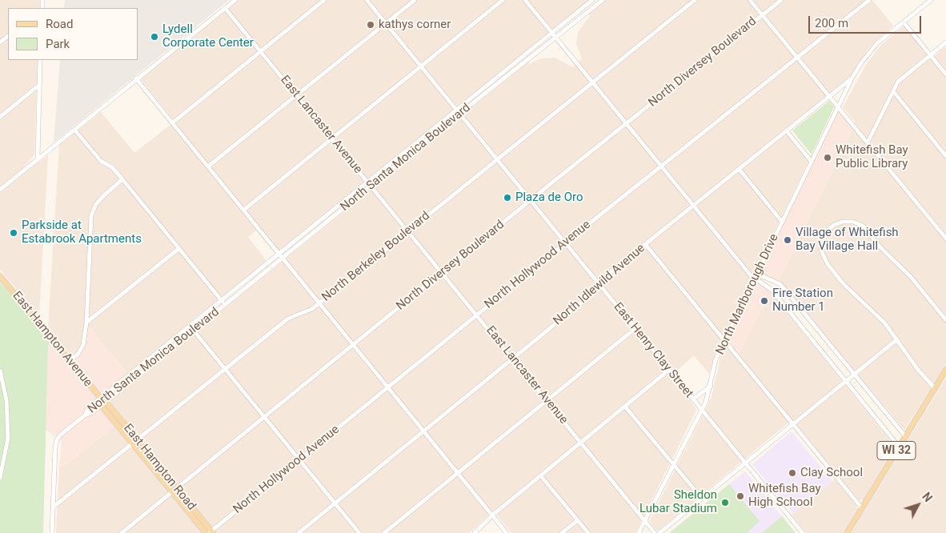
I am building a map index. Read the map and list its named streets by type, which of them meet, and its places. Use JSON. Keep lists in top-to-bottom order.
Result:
{
  "streets": {
    "main road": ["East Hampton Avenue", "WI 32", "East Hampton Road"],
    "street": [
      "North Diversey Boulevard",
      "East Lancaster Avenue",
      "North Santa Monica Boulevard",
      "North Berkeley Boulevard",
      "North Hollywood Avenue",
      "North Idlewild Avenue",
      "North Marlborough Drive",
      "East Henry Clay Street"
    ]
  },
  "crossings": [
    ["North Diversey Boulevard", "East Lancaster Avenue"],
    ["North Diversey Boulevard", "East Henry Clay Street"],
    ["North Diversey Boulevard", "East Hampton Road"],
    ["East Lancaster Avenue", "North Santa Monica Boulevard"],
    ["East Lancaster Avenue", "North Berkeley Boulevard"],
    ["East Lancaster Avenue", "North Hollywood Avenue"],
    ["East Lancaster Avenue", "North Idlewild Avenue"],
    ["East Lancaster Avenue", "North Marlborough Drive"],
    ["North Santa Monica Boulevard", "East Hampton Avenue"],
    ["North Santa Monica Boulevard", "East Henry Clay Street"],
    ["North Santa Monica Boulevard", "East Hampton Road"],
    ["North Berkeley Boulevard", "East Henry Clay Street"],
    ["North Berkeley Boulevard", "East Hampton Road"],
    ["North Hollywood Avenue", "East Henry Clay Street"],
    ["North Hollywood Avenue", "East Hampton Road"],
    ["North Idlewild Avenue", "North Marlborough Drive"],
    ["North Idlewild Avenue", "East Henry Clay Street"],
    ["North Marlborough Drive", "East Henry Clay Street"],
    ["East Hampton Avenue", "East Hampton Road"]
  ],
  "places": [
    "kathys corner",
    "Lydell Corporate Center",
    "Whitefish Bay Public Library",
    "Plaza de Oro",
    "Parkside at Estabrook Apartments",
    "Village of Whitefish Bay Village Hall",
    "Fire Station Number 1",
    "Clay School",
    "Whitefish Bay High School",
    "Sheldon Lubar Stadium"
  ],
  "legend": ["Road", "Park"],
  "scale_bar": "200 m",
  "north": "top right"
}
